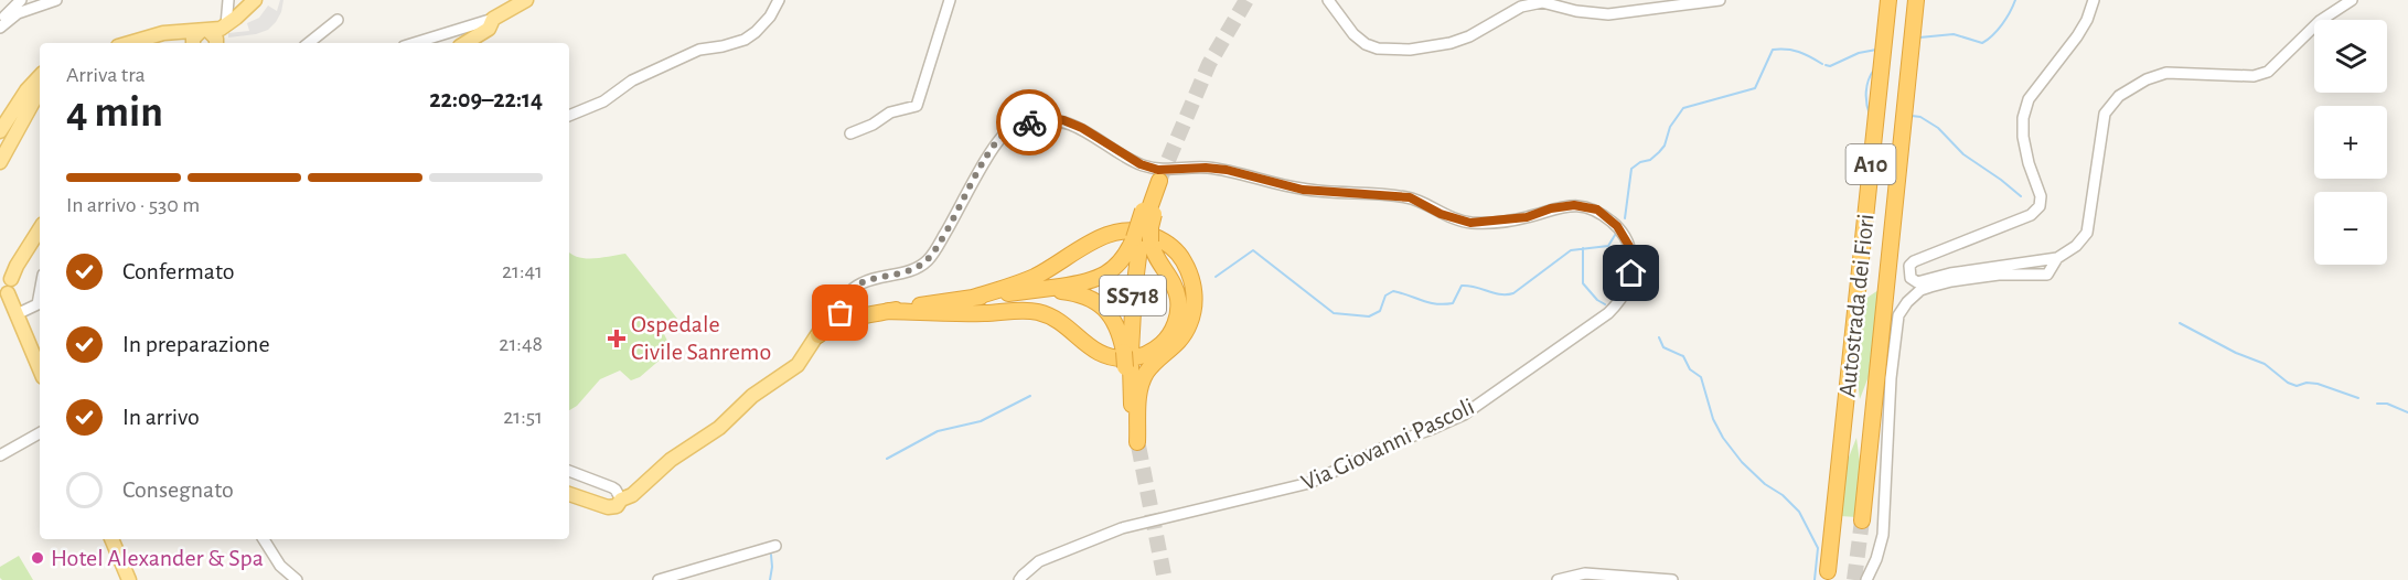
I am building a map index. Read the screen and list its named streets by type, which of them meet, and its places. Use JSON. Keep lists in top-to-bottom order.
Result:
{
  "streets": {
    "highway": ["A10", "SS718", "Autostrada dei Fiori"],
    "main road": ["Via Giovanni Pascoli"]
  },
  "places": {
    "health": ["Ospedale Civile Sanremo"],
    "other": ["Hotel Alexander & Spa"]
  },
  "page": {
    "map_buttons": ["+", "−"],
    "heading": ["4 min", "Arriva tra", "22:09–22:14"],
    "bar": "In arrivo · 530 m",
    "list": [
      ["Confermato", "21:41"],
      ["In preparazione", "21:48"],
      ["In arrivo", "21:51"],
      "Consegnato"
    ]
  }
}
